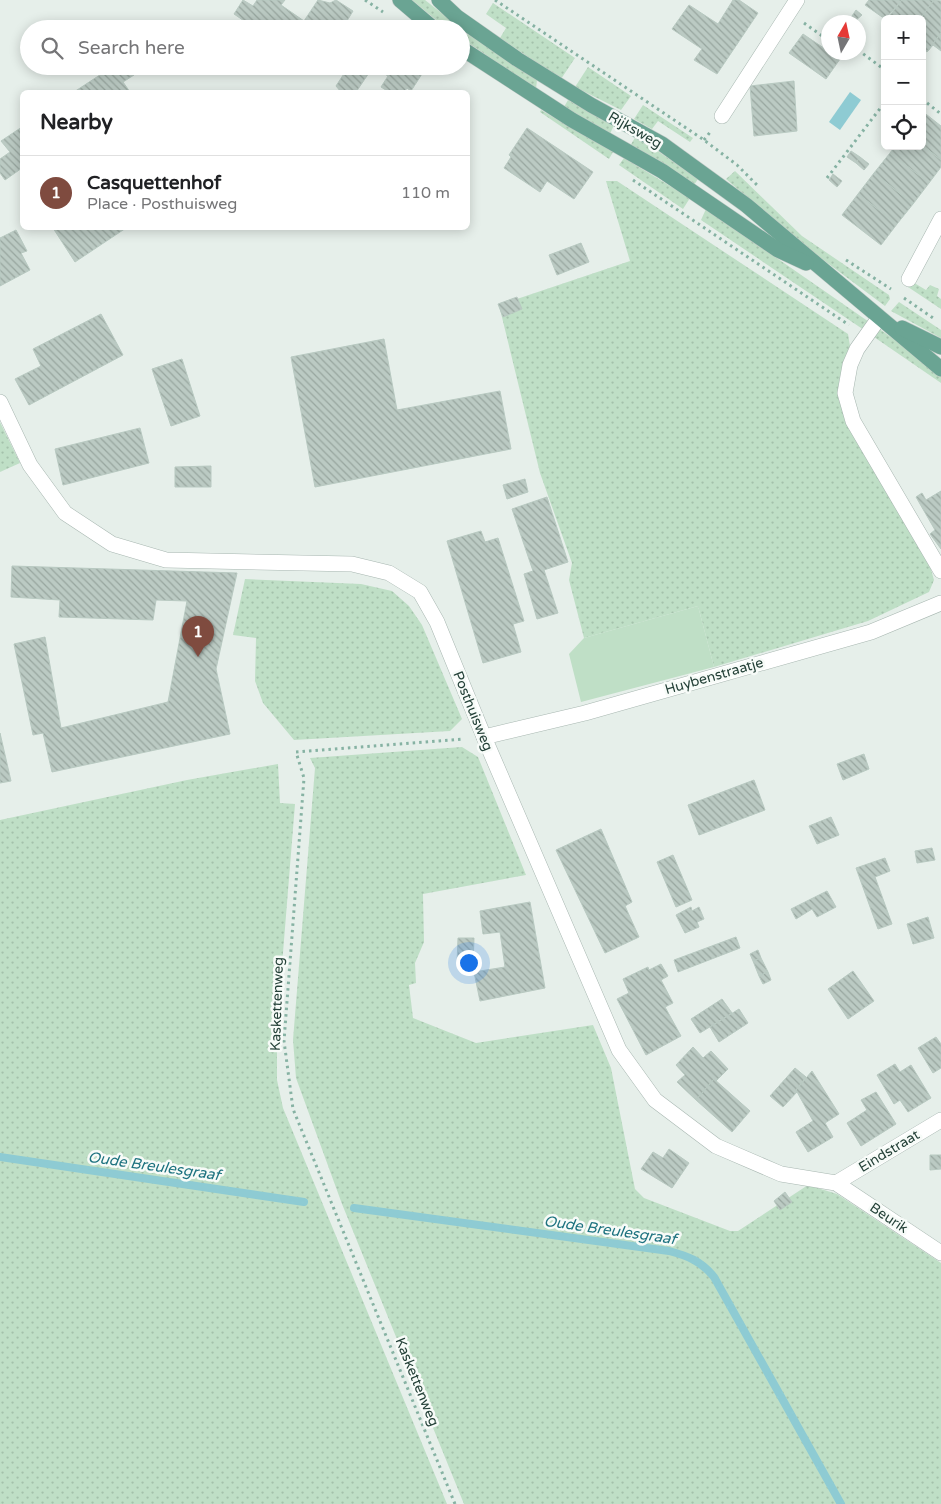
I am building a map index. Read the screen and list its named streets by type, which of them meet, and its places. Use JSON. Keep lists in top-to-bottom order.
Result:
{
  "streets": {
    "main road": ["Rijksweg"],
    "street": [
      "Huybenstraatje",
      "Posthuisweg",
      "Eindstraat",
      "Beurik"
    ],
    "path": ["Kaskettenweg"]
  },
  "crossings": [
    ["Huybenstraatje", "Posthuisweg"],
    ["Huybenstraatje", "Kaskettenweg"],
    ["Posthuisweg", "Kaskettenweg"],
    ["Posthuisweg", "Eindstraat"],
    ["Posthuisweg", "Beurik"],
    ["Eindstraat", "Beurik"]
  ],
  "water": ["Oude Breulesgraaf"],
  "north": "top",
  "page": {
    "map_buttons": ["+", "−"],
    "search": "Search here",
    "heading": "Nearby",
    "list": [
      {
        "mark": "1",
        "name": "Casquettenhof",
        "note": "Place · Posthuisweg",
        "value": "110 m"
      }
    ],
    "pins": "1"
  }
}
